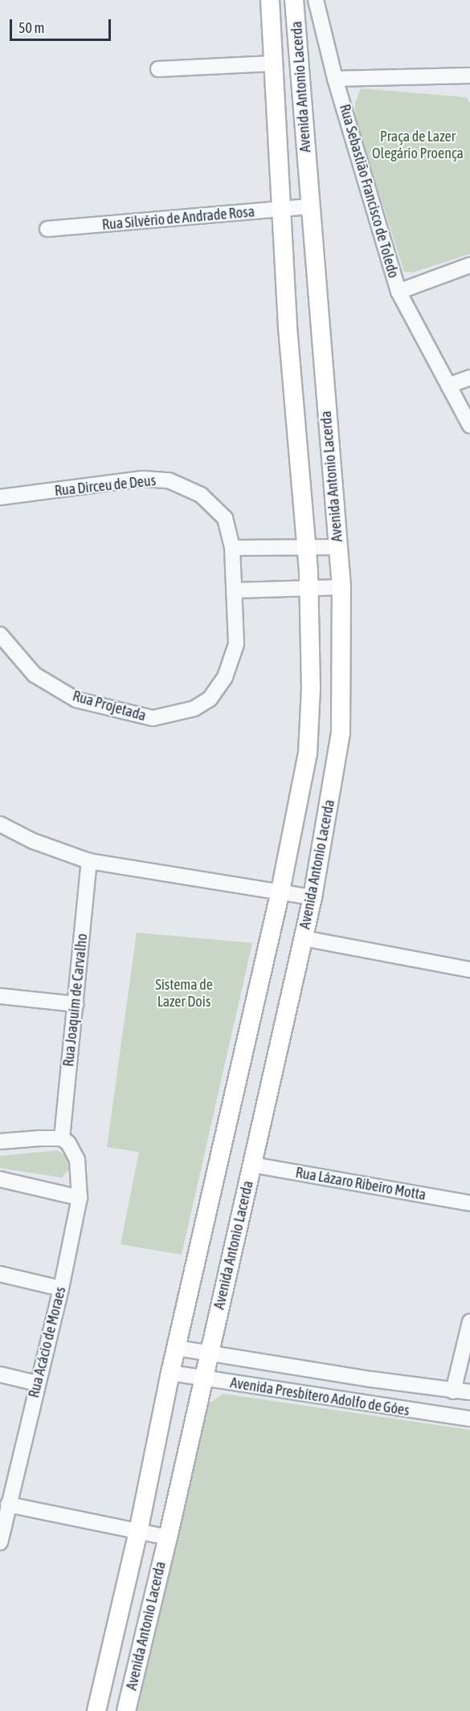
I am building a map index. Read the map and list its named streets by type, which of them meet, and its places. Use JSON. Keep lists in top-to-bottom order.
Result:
{
  "streets": {
    "main road": ["Avenida Antonio Lacerda"],
    "street": [
      "Rua Sebastião Francisco de Toledo",
      "Rua Silvério de Andrade Rosa",
      "Rua Dirceu de Deus",
      "Rua Projetada",
      "Rua Joaquim de Carvalho",
      "Rua Lázaro Ribeiro Motta",
      "Rua Acácio de Moraes",
      "Avenida Presbítero Adolfo de Góes"
    ]
  },
  "crossings": [
    ["Avenida Antonio Lacerda", "Rua Silvério de Andrade Rosa"],
    ["Avenida Antonio Lacerda", "Rua Lázaro Ribeiro Motta"],
    ["Avenida Antonio Lacerda", "Avenida Presbítero Adolfo de Góes"],
    ["Rua Dirceu de Deus", "Rua Projetada"],
    ["Rua Joaquim de Carvalho", "Rua Acácio de Moraes"]
  ],
  "parks": ["Praça de Lazer Olegário Proença", "Sistema de Lazer Dois"],
  "scale_bar": "50 m"
}
